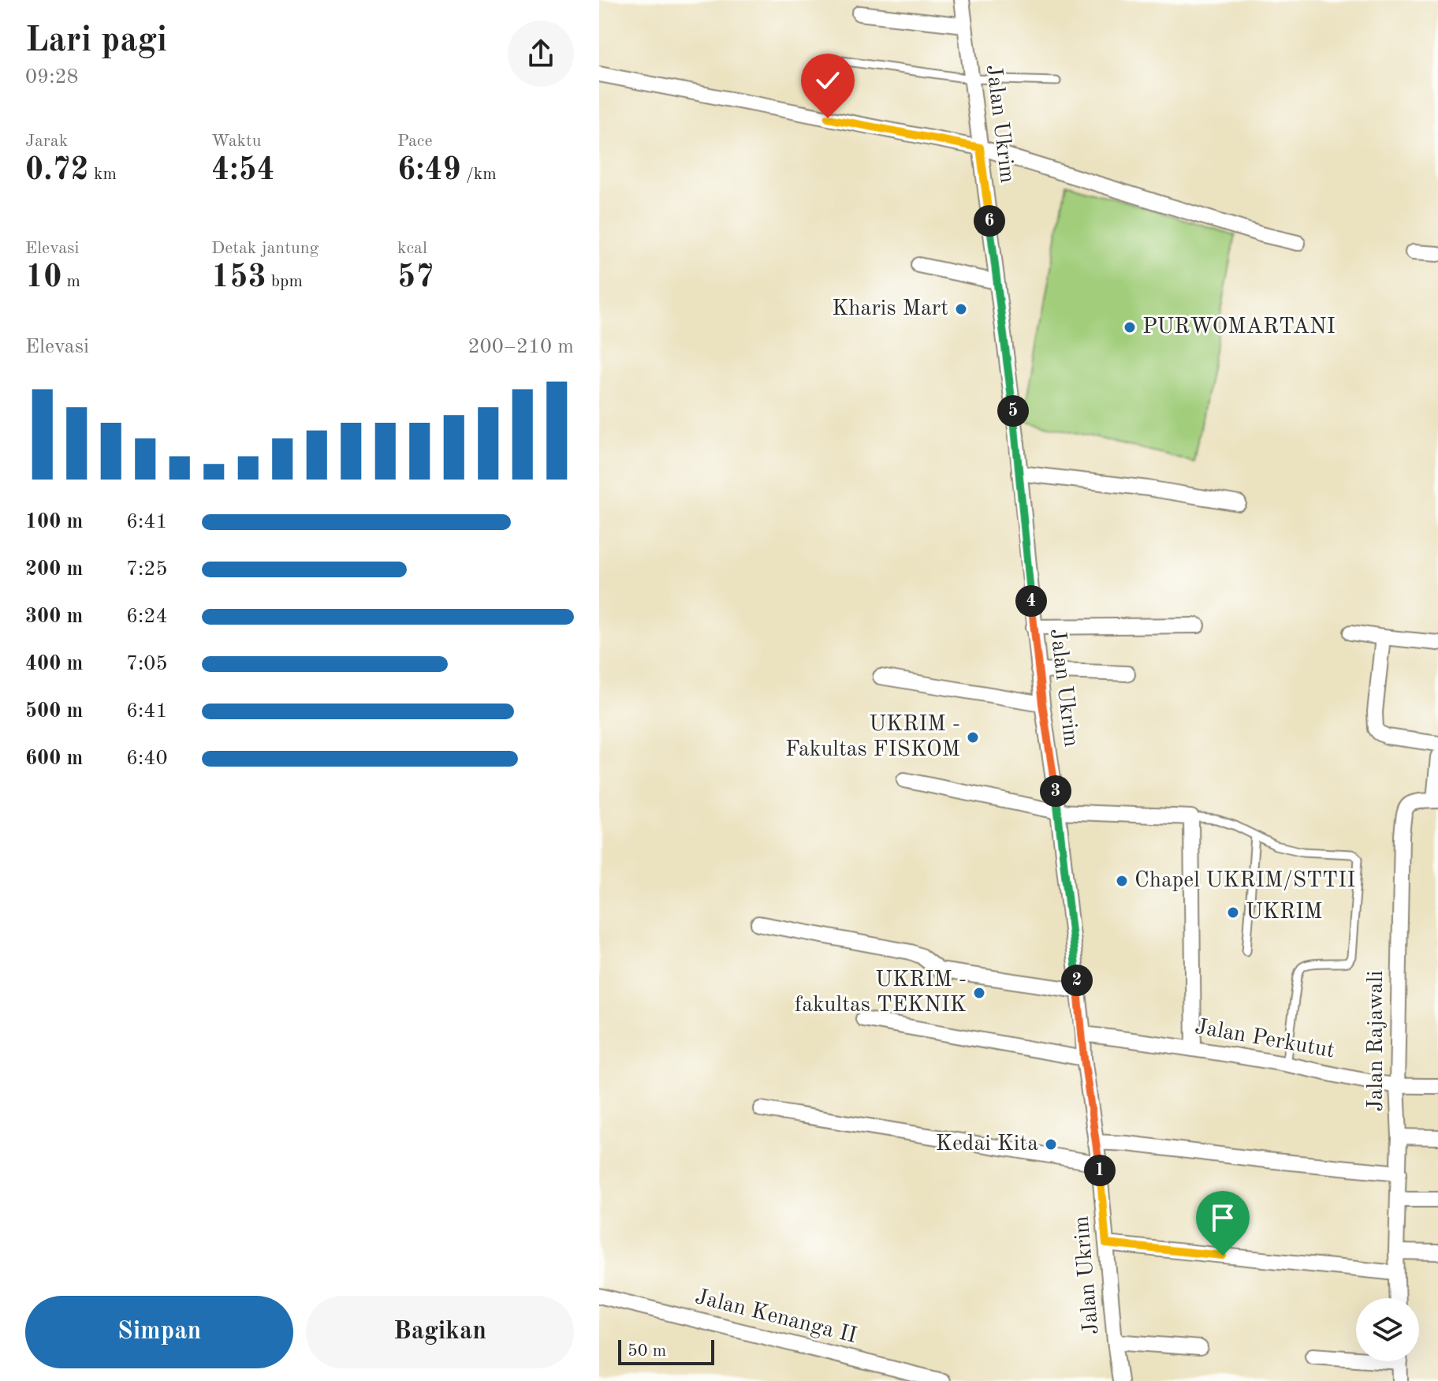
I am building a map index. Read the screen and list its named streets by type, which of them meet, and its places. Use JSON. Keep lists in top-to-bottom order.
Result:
{
  "streets": {
    "street": [
      "Jalan Ukrim",
      "Jalan Perkutut",
      "Jalan Rajawali",
      "Jalan Kenanga II"
    ]
  },
  "crossings": [
    ["Jalan Ukrim", "Jalan Perkutut"],
    ["Jalan Perkutut", "Jalan Rajawali"]
  ],
  "places": [
    "Kharis Mart",
    "PURWOMARTANI",
    "UKRIM - Fakultas FISKOM",
    "Chapel UKRIM/STTII",
    "UKRIM",
    "UKRIM - fakultas TEKNIK",
    "Kedai Kita"
  ],
  "scale_bar": "50 m",
  "page": {
    "heading": ["Lari pagi", "09:28"],
    "stats": [
      ["Jarak", "0.72 km"],
      ["Waktu", "4:54"],
      ["Pace", "6:49 /km"],
      ["Elevasi", "10 m"],
      ["Detak jantung", "153 bpm"],
      ["kcal", "57"]
    ],
    "pins": [
      "6",
      "5",
      "4",
      "3",
      "2",
      "1"
    ],
    "chart": ["Elevasi", "200–210 m"],
    "list": [
      {
        "name": "100 m",
        "note": "6:41"
      },
      {
        "name": "200 m",
        "note": "7:25"
      },
      {
        "name": "300 m",
        "note": "6:24"
      },
      {
        "name": "400 m",
        "note": "7:05"
      },
      {
        "name": "500 m",
        "note": "6:41"
      },
      {
        "name": "600 m",
        "note": "6:40"
      }
    ],
    "buttons": ["Simpan", "Bagikan"],
    "scale": "50 m"
  }
}
